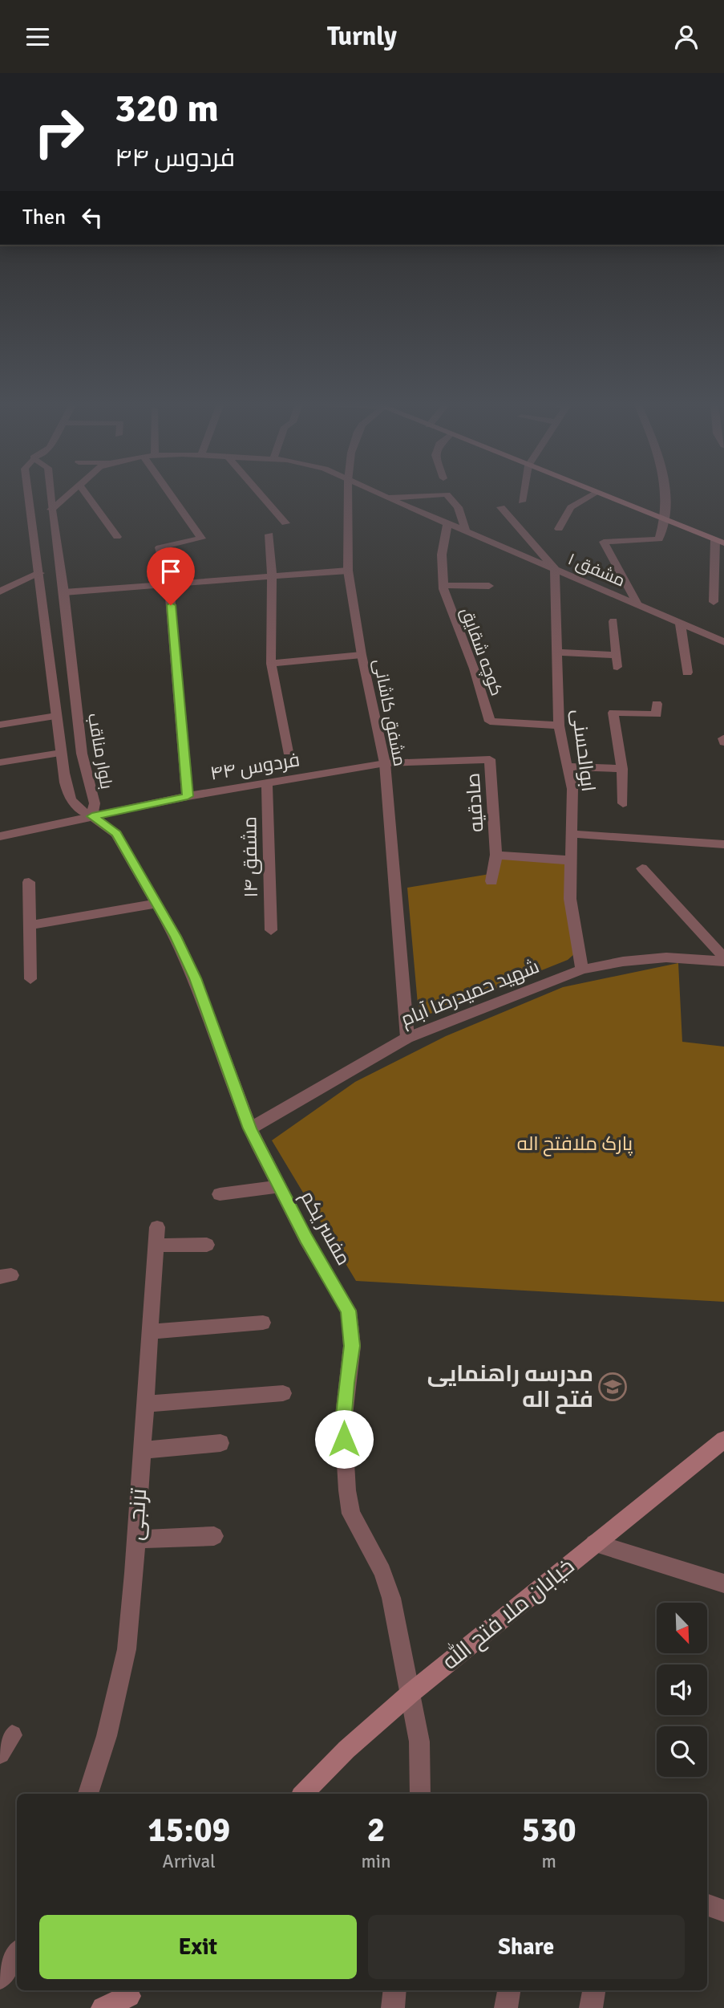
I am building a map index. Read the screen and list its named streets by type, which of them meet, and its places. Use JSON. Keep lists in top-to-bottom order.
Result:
{
  "streets": {
    "main road": ["خیابان ملا فتح الله"],
    "street": [
      "مشفق ۱",
      "کوچه شقایق",
      "مشفق کاشانی",
      "ابوالحسنی",
      "بلوار مناقب",
      "فردوس ۴۴",
      "صادقیه",
      "مشفق ۱۴",
      "شهید حمیدرضا آبام",
      "مفسر یکم",
      "ترنجی"
    ]
  },
  "crossings": [
    ["مشفق ۱", "کوچه شقایق"],
    ["مشفق ۱", "ابوالحسنی"],
    ["مشفق ۱", "بلوار مناقب"],
    ["کوچه شقایق", "ابوالحسنی"],
    ["مشفق کاشانی", "فردوس ۴۴"],
    ["مشفق کاشانی", "صادقیه"],
    ["مشفق کاشانی", "شهید حمیدرضا آبام"],
    ["ابوالحسنی", "شهید حمیدرضا آبام"],
    ["بلوار مناقب", "فردوس ۴۴"],
    ["بلوار مناقب", "مفسر یکم"],
    ["فردوس ۴۴", "صادقیه"],
    ["فردوس ۴۴", "مشفق ۱۴"],
    ["فردوس ۴۴", "مفسر یکم"],
    ["شهید حمیدرضا آبام", "مفسر یکم"],
    ["مفسر یکم", "خیابان ملا فتح الله"]
  ],
  "parks": ["پارک ملافتح اله"],
  "places": {
    "school or university": ["مدرسه راهنمایی فتح اله"]
  },
  "north": "bottom right",
  "page": {
    "header": "Turnly",
    "turn": ["320 m", "فردوس ۴۴"],
    "then": "Then",
    "eta": [
      "15:09",
      "Arrival",
      "2",
      "min",
      "530",
      "m"
    ],
    "buttons": ["Exit", "Share"]
  }
}
